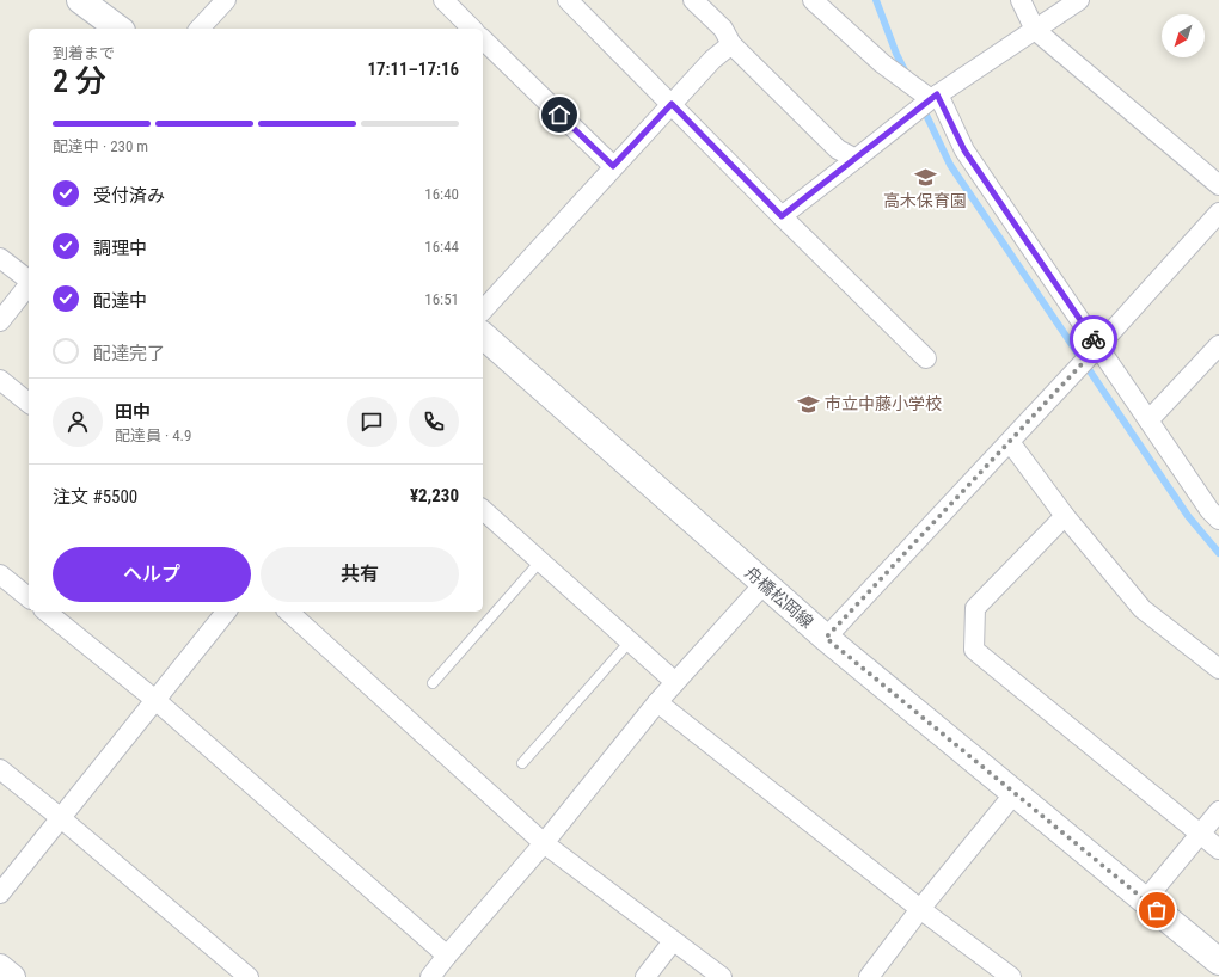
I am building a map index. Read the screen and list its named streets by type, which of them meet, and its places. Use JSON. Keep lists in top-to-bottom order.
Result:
{
  "streets": {
    "main road": ["舟橋松岡線"]
  },
  "places": {
    "school or university": ["高木保育園", "市立中藤小学校"]
  },
  "north": "bottom left",
  "page": {
    "heading": ["2 分", "到着まで", "17:11–17:16"],
    "panel": [
      "田中",
      "配達員 · 4.9",
      "注文 #5500",
      "¥2,230"
    ],
    "bar": "配達中 · 230 m",
    "list": [
      ["受付済み", "16:40"],
      ["調理中", "16:44"],
      ["配達中", "16:51"],
      "配達完了"
    ],
    "buttons": ["ヘルプ", "共有"]
  }
}
